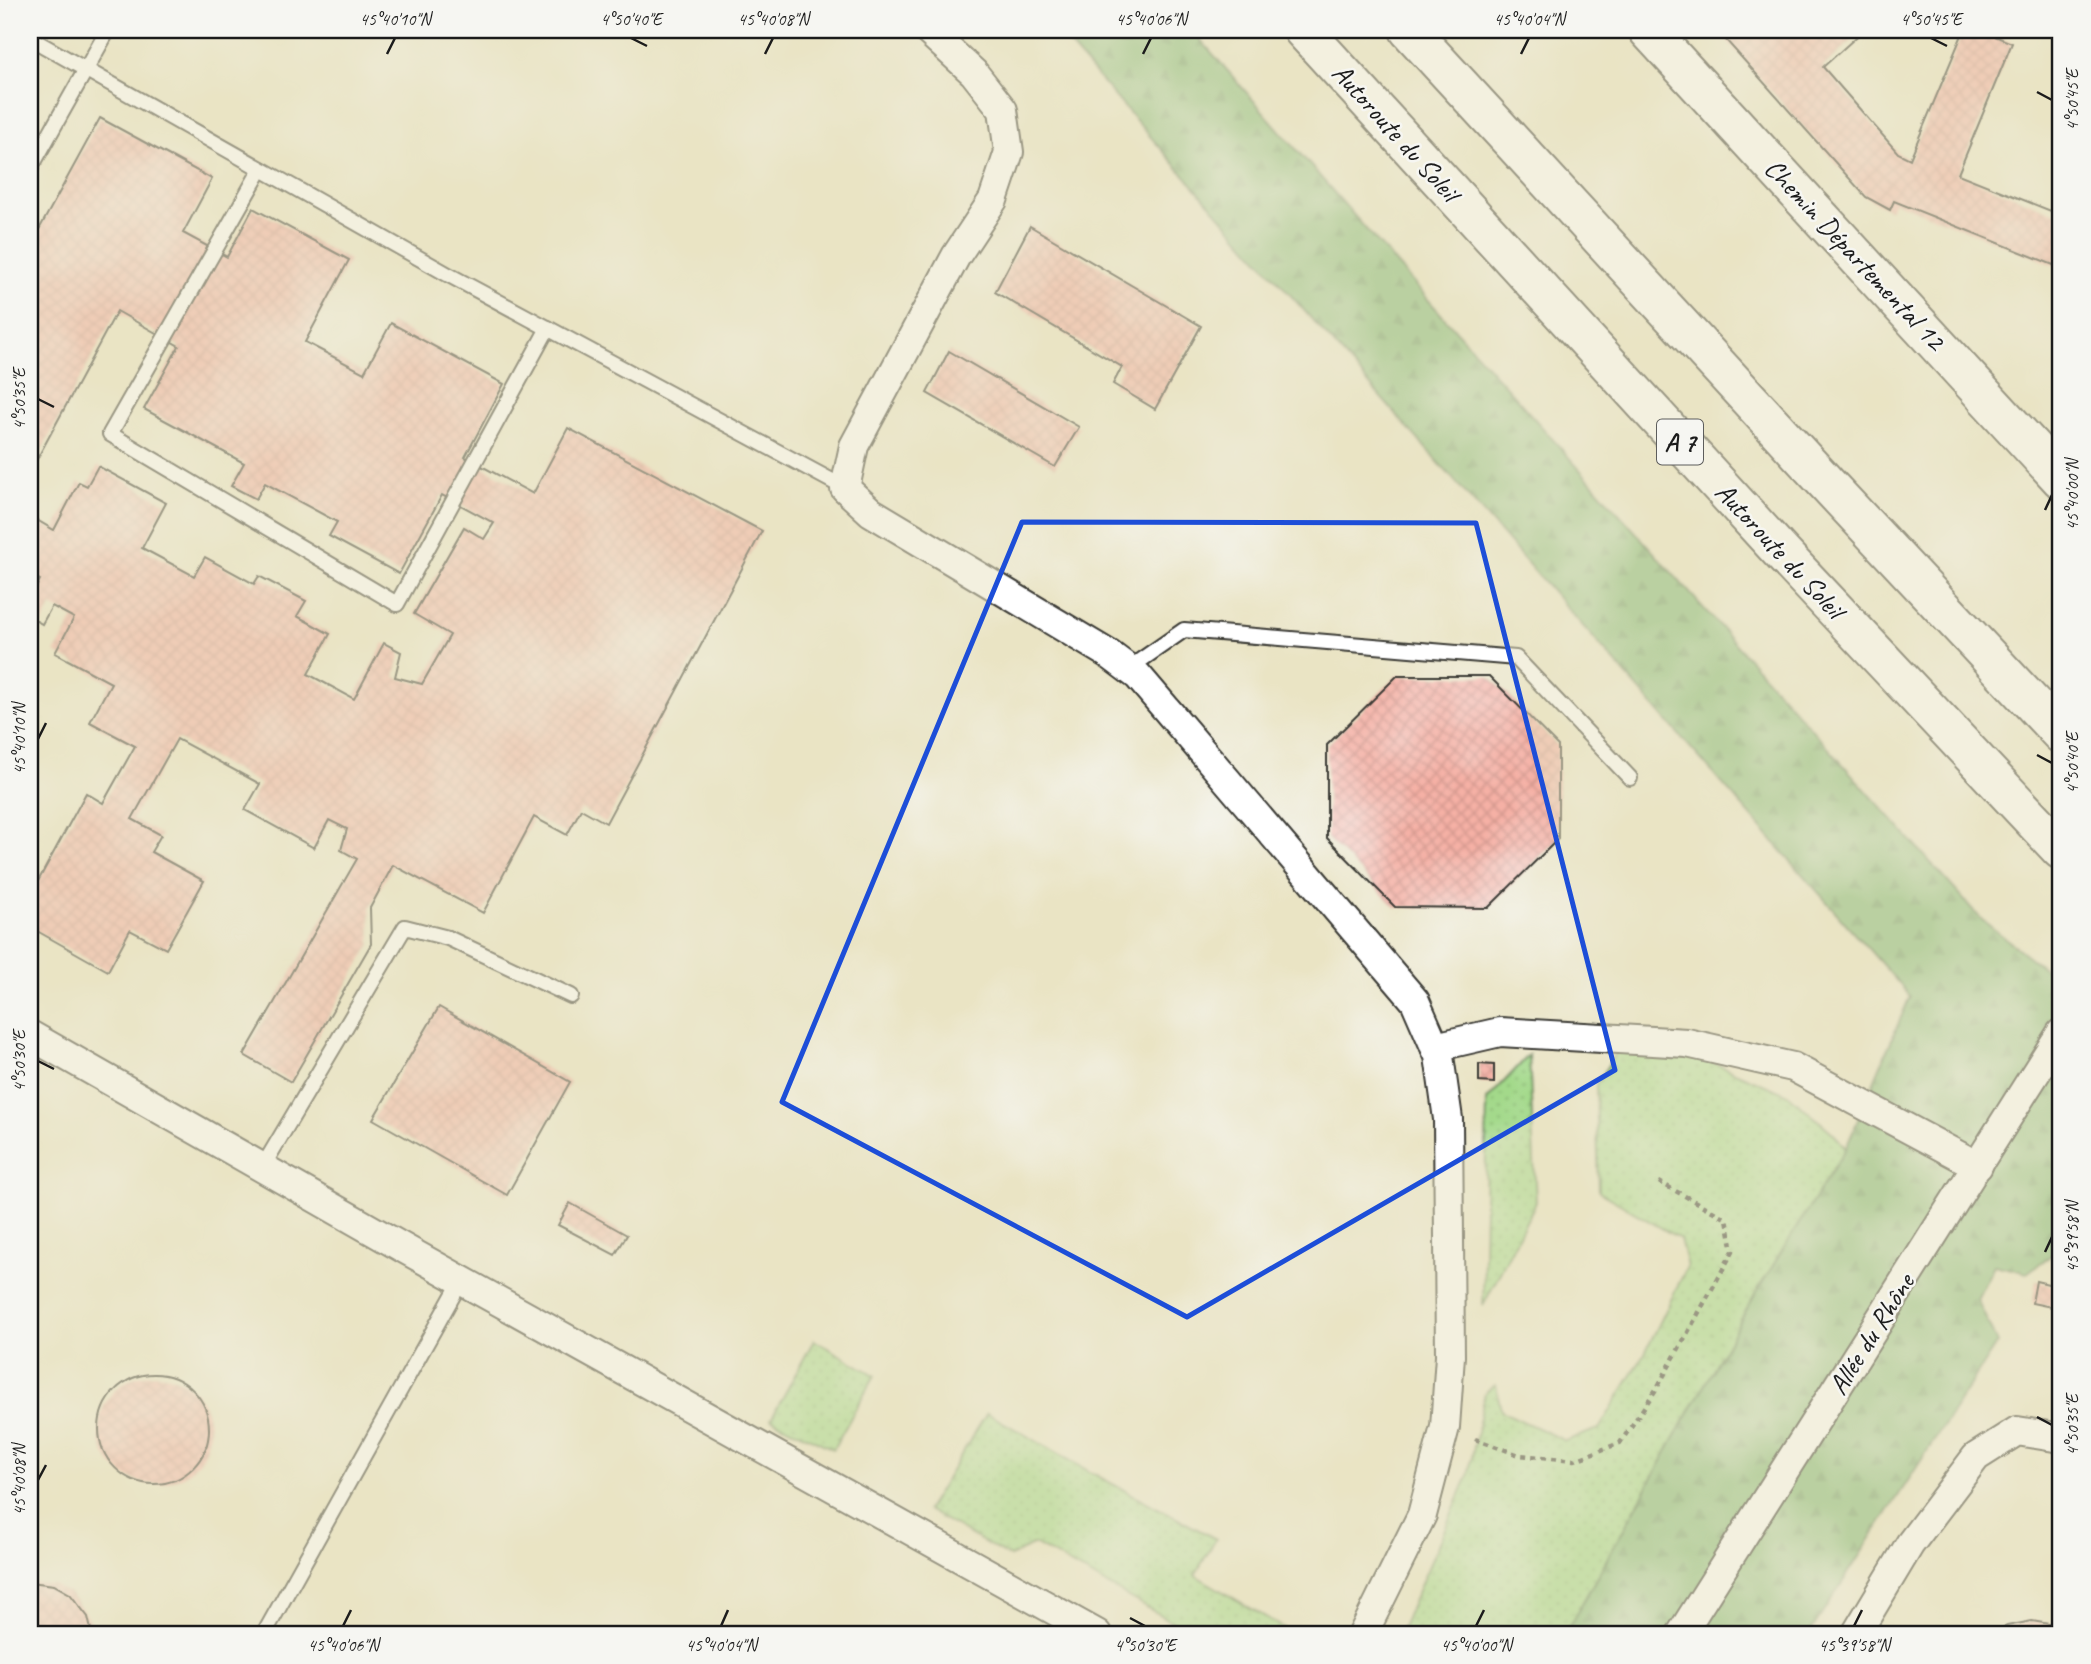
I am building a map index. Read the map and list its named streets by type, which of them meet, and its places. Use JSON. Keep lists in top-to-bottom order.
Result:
{
  "streets": {
    "main road": ["Autoroute du Soleil", "Chemin Départemental 12", "A 7"],
    "street": ["Allée du Rhône"]
  },
  "coordinates": [
    "45°40'10\"N",
    "4°50'40\"E",
    "45°40'08\"N",
    "45°40'06\"N",
    "45°40'04\"N",
    "4°50'45\"E",
    "4°50'35\"E",
    "45°40'00\"N",
    "4°50'30\"E",
    "45°39'58\"N"
  ]
}
